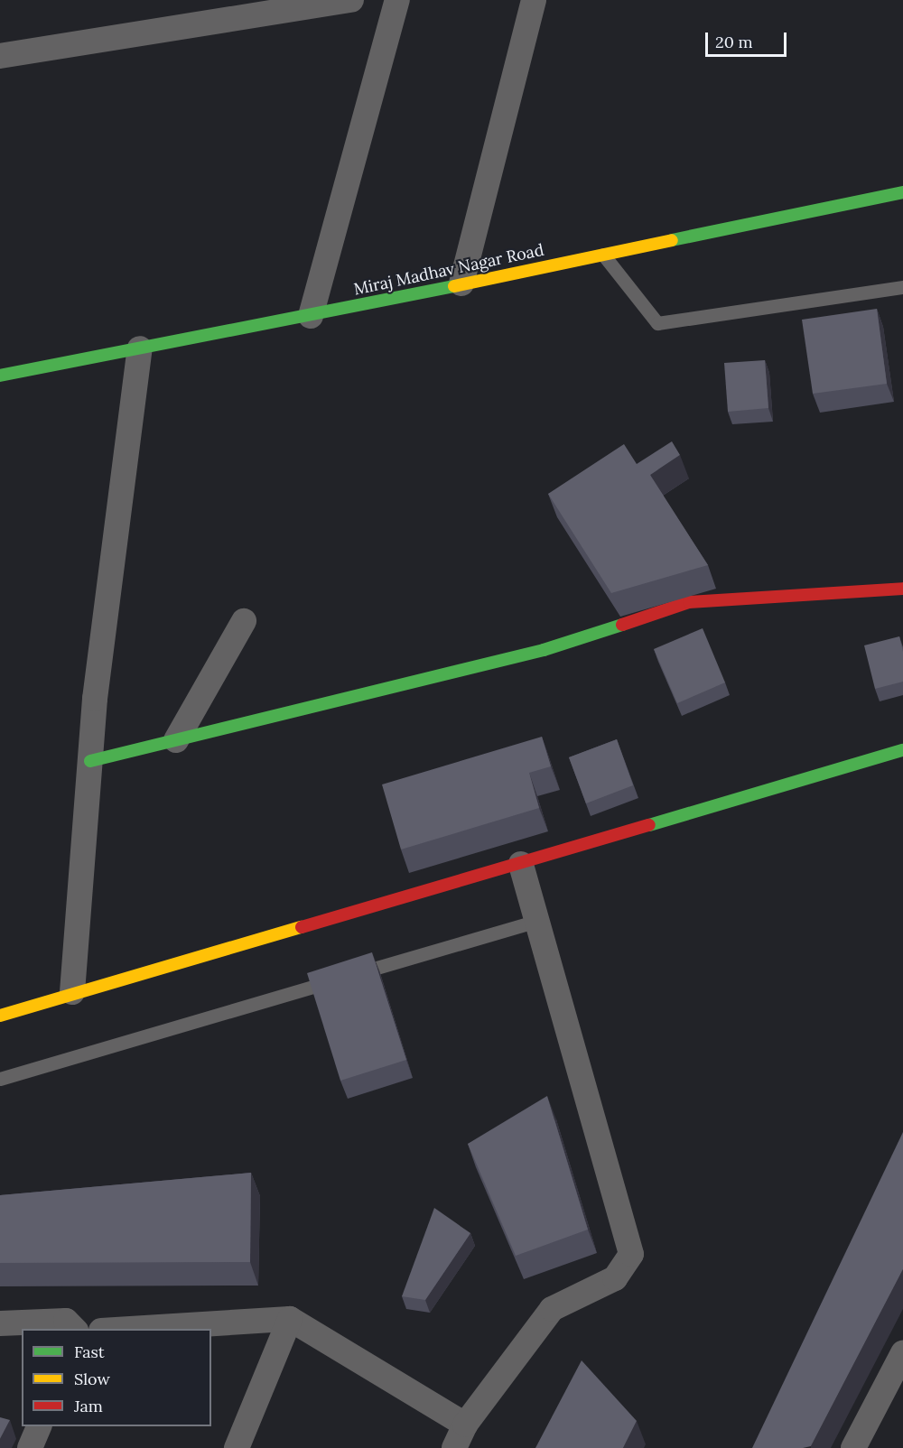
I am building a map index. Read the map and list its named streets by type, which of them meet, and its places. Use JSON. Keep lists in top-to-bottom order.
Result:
{
  "streets": {
    "street": ["Miraj Madhav Nagar Road"]
  },
  "legend": ["Fast", "Slow", "Jam"],
  "scale_bar": "20 m"
}
